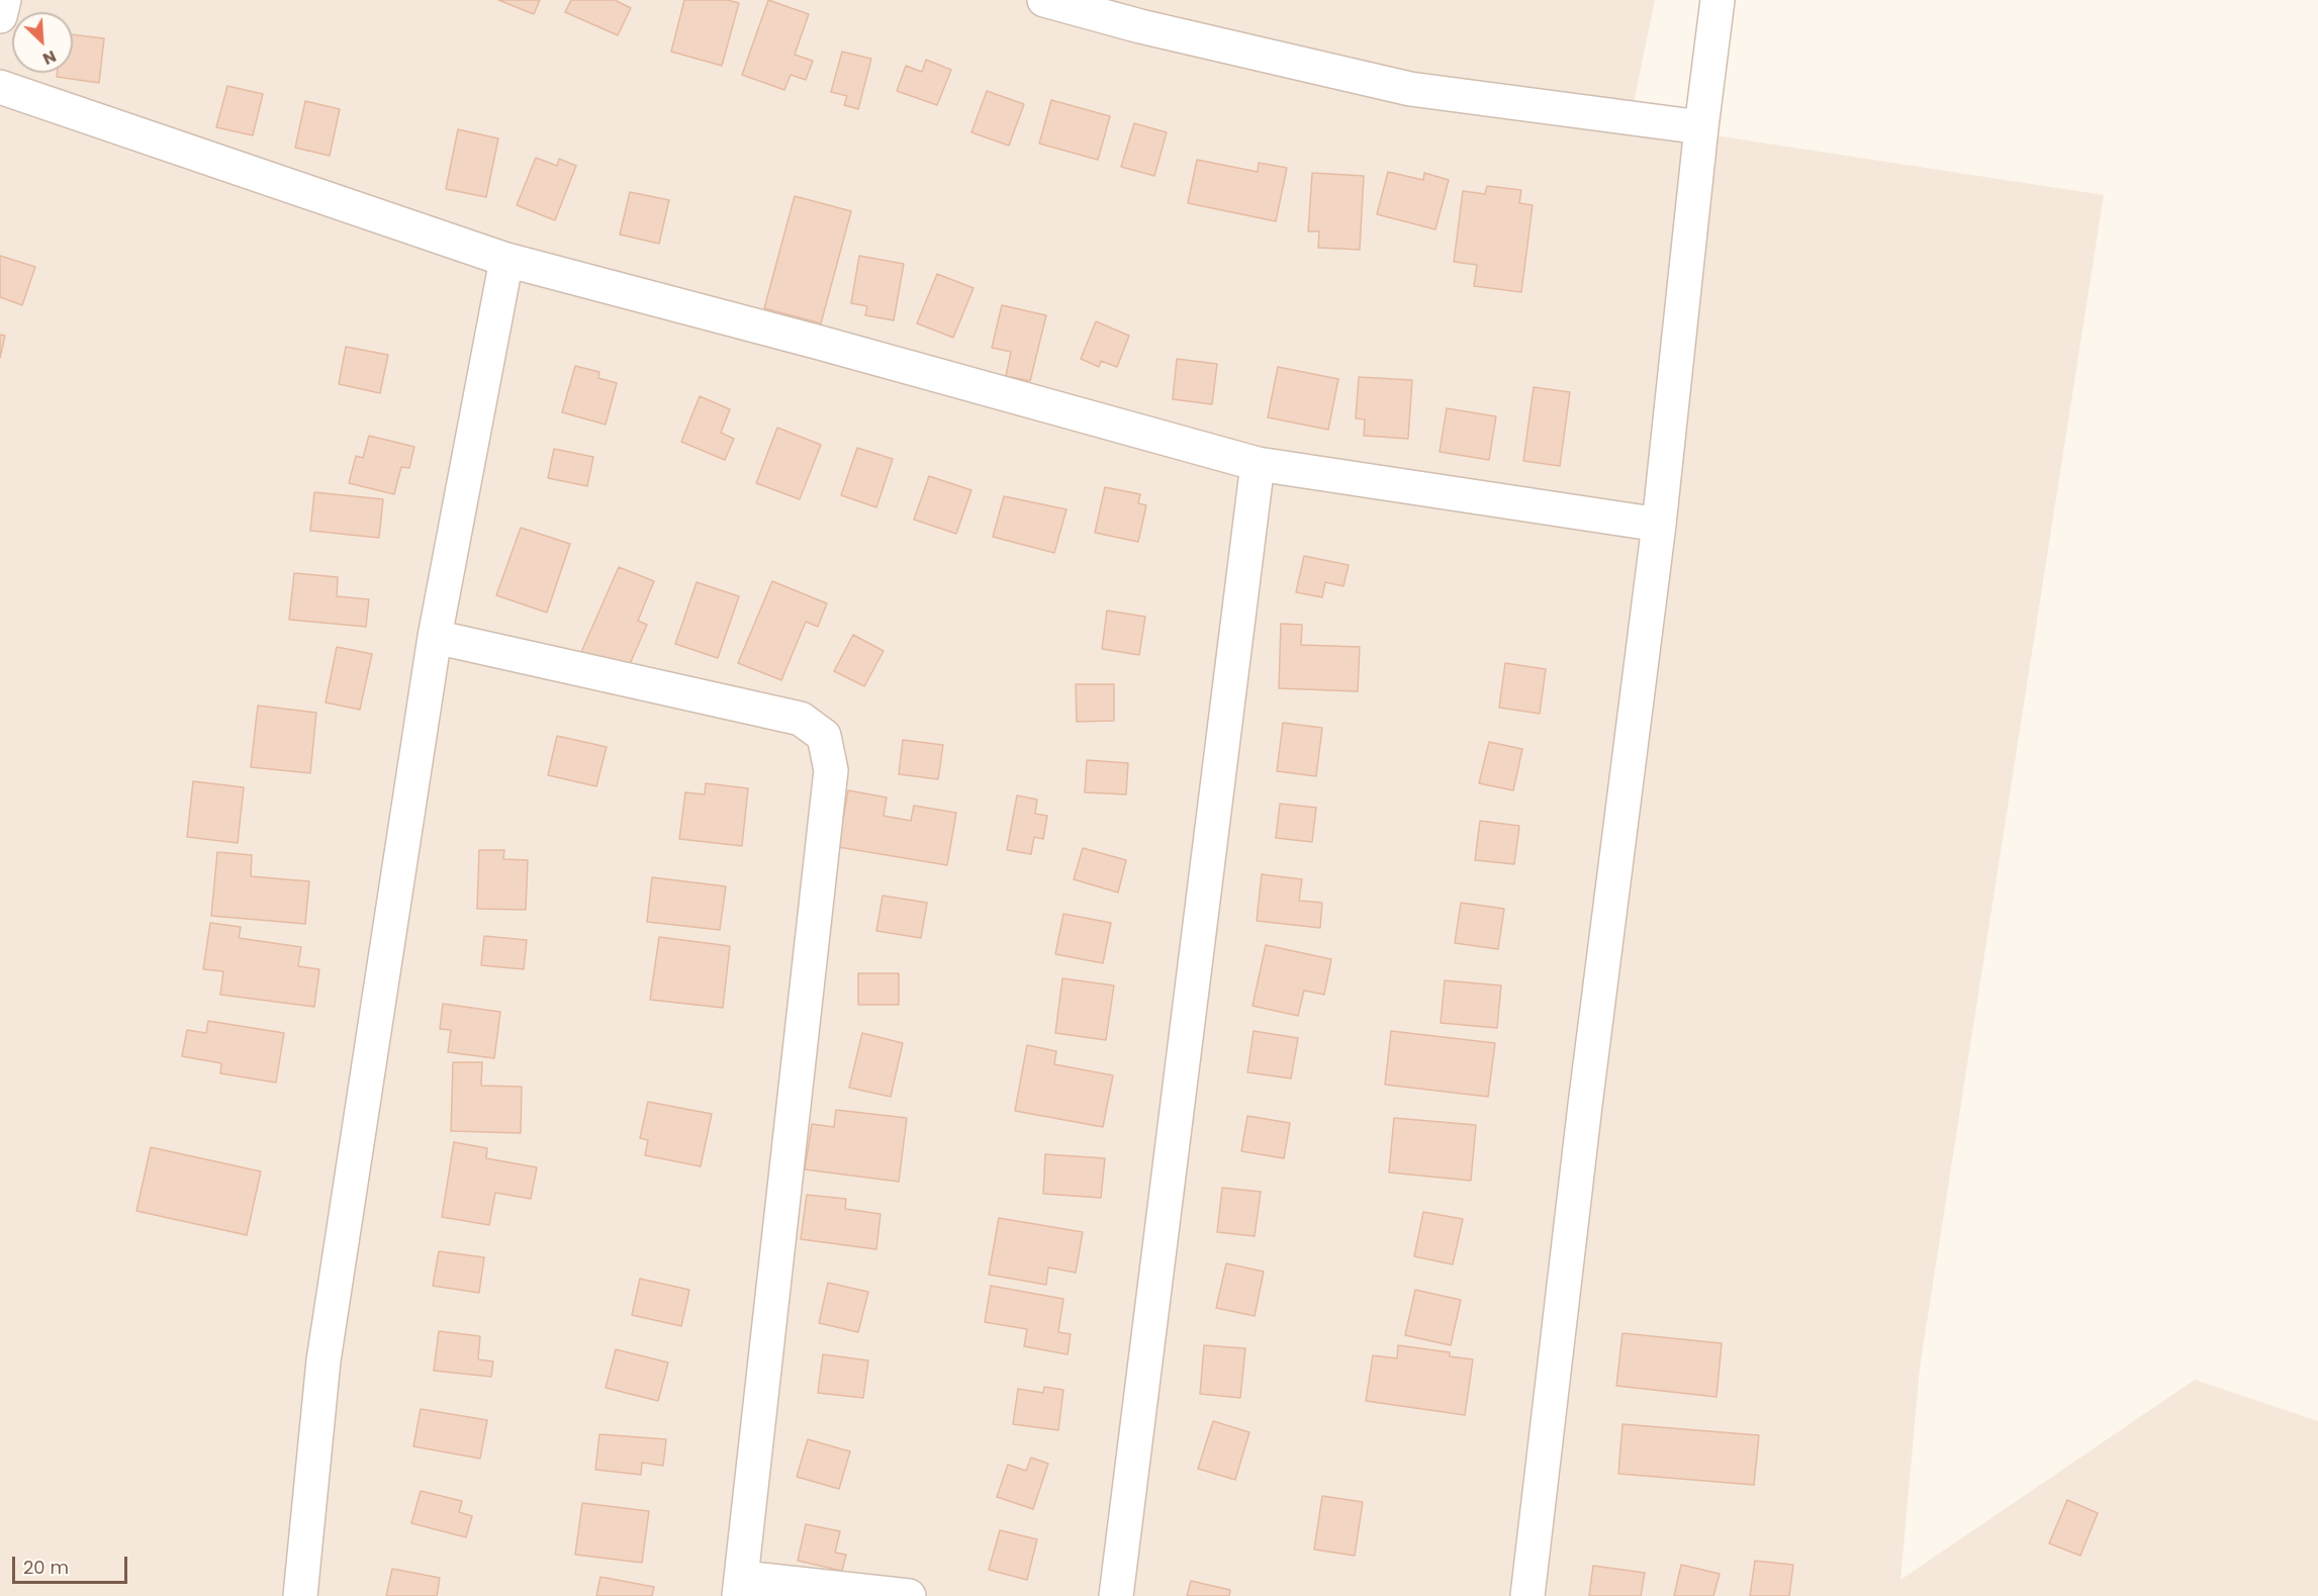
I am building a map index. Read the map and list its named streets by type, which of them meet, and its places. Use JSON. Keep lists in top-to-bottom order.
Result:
{
  "scale_bar": "20 m",
  "north": "bottom right"
}
